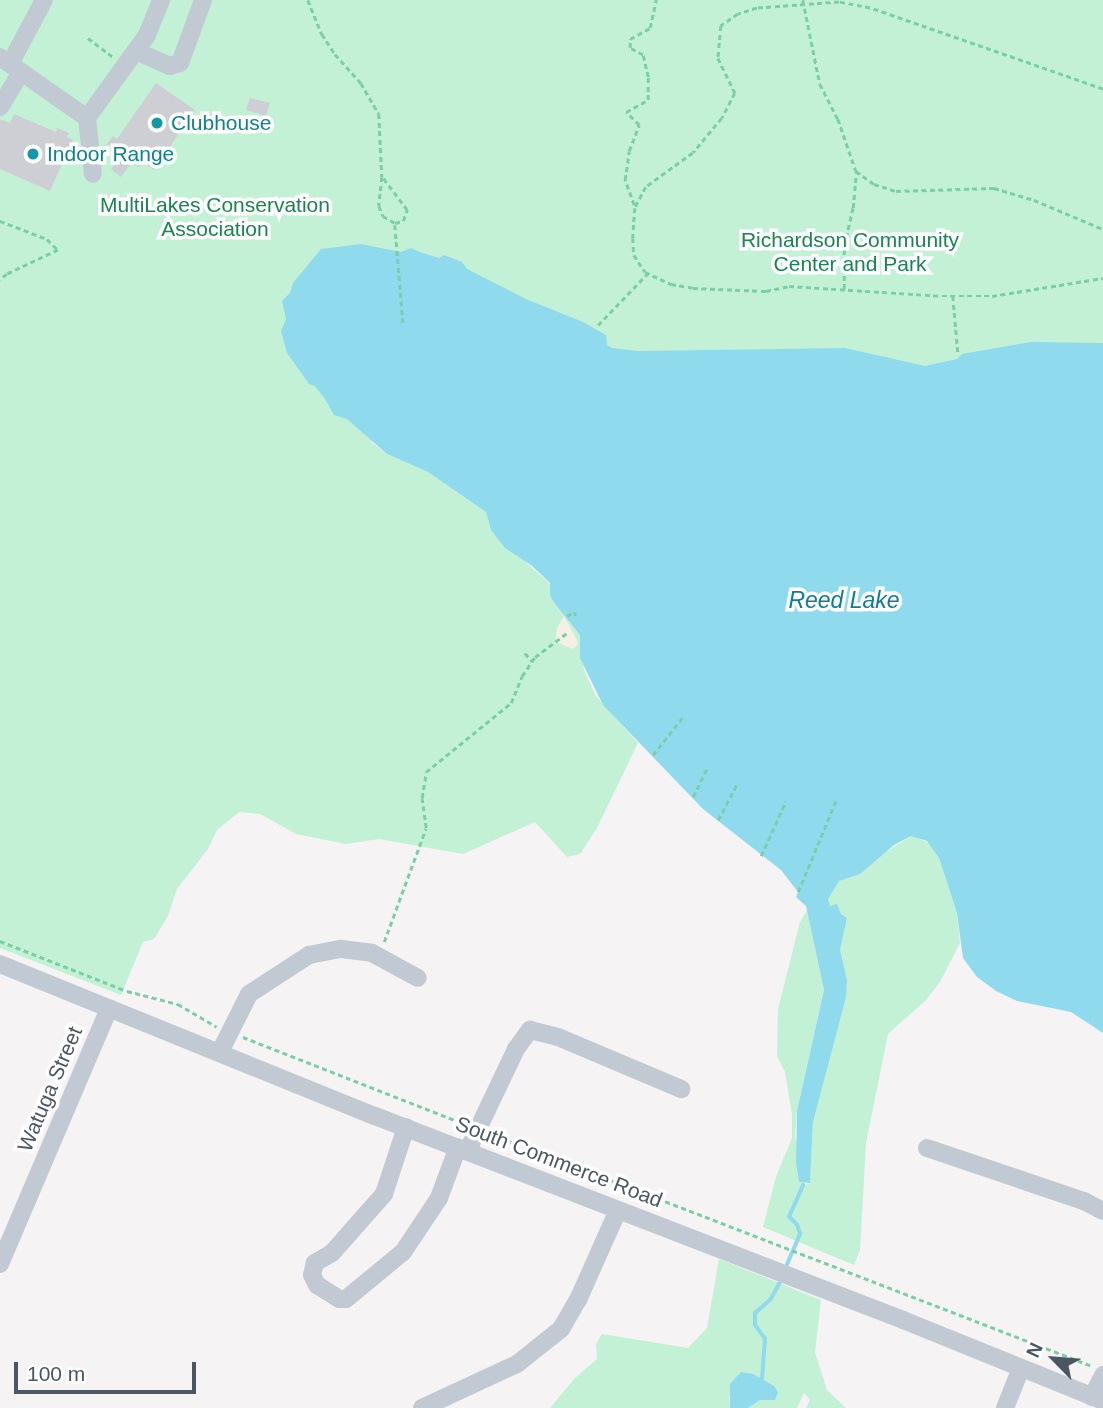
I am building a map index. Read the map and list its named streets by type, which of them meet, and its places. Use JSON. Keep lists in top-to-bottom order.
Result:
{
  "streets": {
    "street": ["Watuga Street", "South Commerce Road"]
  },
  "crossings": [
    ["Watuga Street", "South Commerce Road"]
  ],
  "water": ["Reed Lake"],
  "parks": ["MultiLakes Conservation Association", "Richardson Community Center and Park"],
  "places": ["Clubhouse", "Indoor Range"],
  "scale_bar": "100 m",
  "north": "top left"
}
